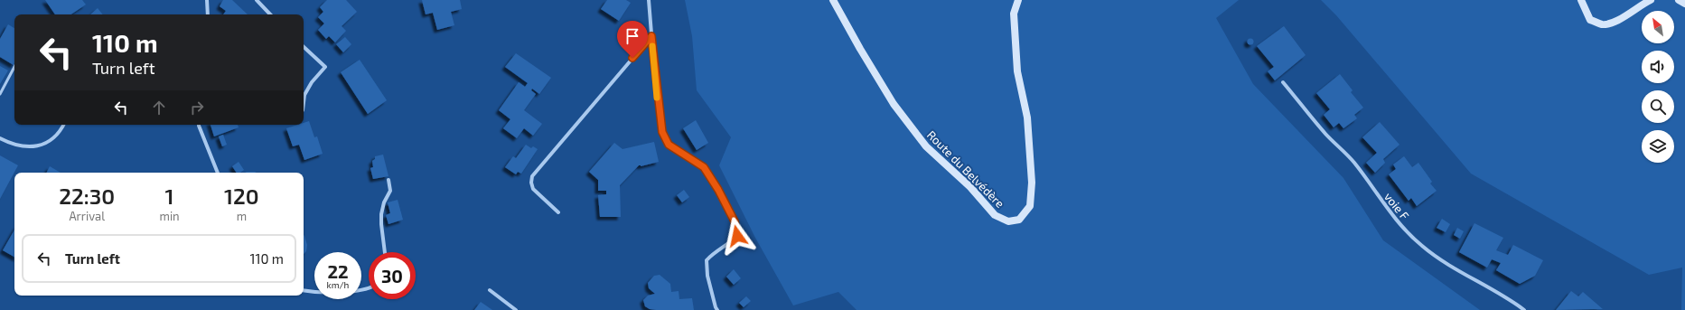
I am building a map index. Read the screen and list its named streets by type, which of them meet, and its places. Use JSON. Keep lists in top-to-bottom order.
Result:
{
  "streets": {
    "street": ["Route du Belvédère", "voie F"]
  },
  "north": "top left",
  "page": {
    "turn": ["110 m", "Turn left"],
    "eta": [
      "22:30",
      "Arrival",
      "1",
      "min",
      "120",
      "m"
    ],
    "list": [
      {
        "name": "Turn left",
        "value": "110 m"
      }
    ],
    "speed": "22 km/h",
    "limit": "30"
  }
}
